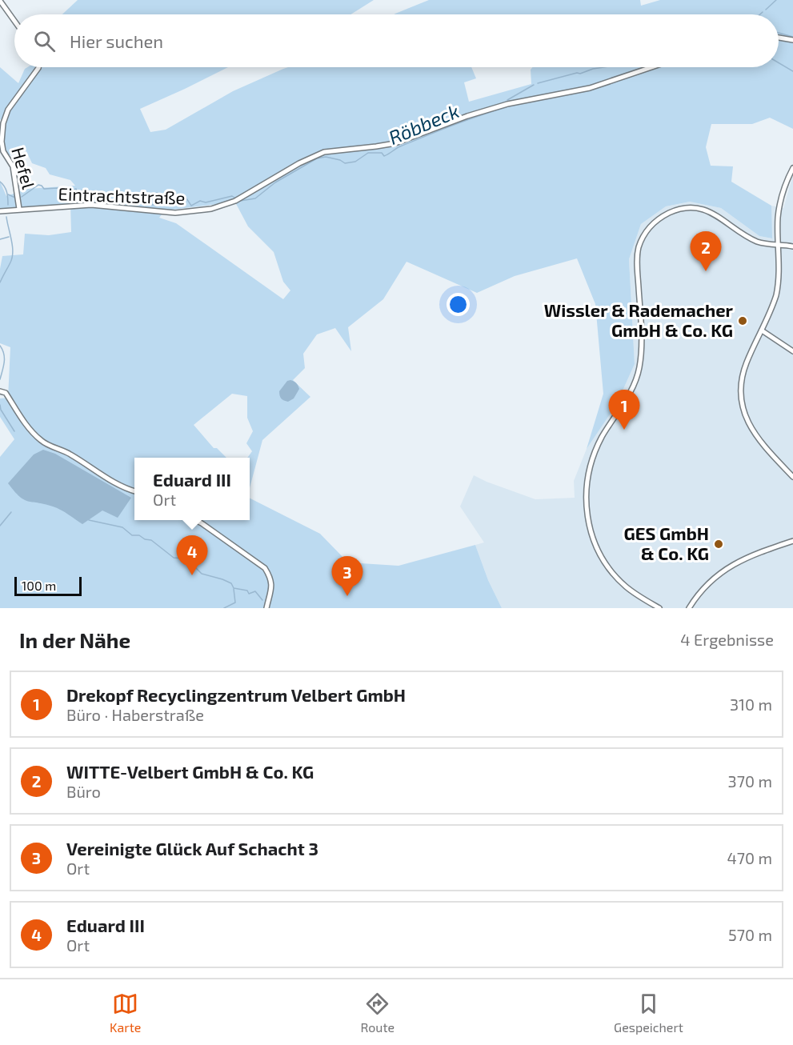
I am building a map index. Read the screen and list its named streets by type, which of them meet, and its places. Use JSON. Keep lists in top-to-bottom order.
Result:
{
  "streets": {
    "street": ["Hefel", "Eintrachtstraße"]
  },
  "crossings": [
    ["Hefel", "Eintrachtstraße"]
  ],
  "water": ["Röbbeck"],
  "places": ["Wissler & Rademacher GmbH & Co. KG", "GES GmbH & Co. KG"],
  "scale_bar": "100 m",
  "page": {
    "search": "Hier suchen",
    "pins": [
      "2",
      "1",
      "4",
      "3"
    ],
    "popup": ["Eduard III", "Ort"],
    "scale": "100 m",
    "heading": ["In der Nähe", "4 Ergebnisse"],
    "list": [
      {
        "mark": "1",
        "name": "Drekopf Recyclingzentrum Velbert GmbH",
        "note": "Büro · Haberstraße",
        "value": "310 m"
      },
      {
        "mark": "2",
        "name": "WITTE-Velbert GmbH & Co. KG",
        "note": "Büro",
        "value": "370 m"
      },
      {
        "mark": "3",
        "name": "Vereinigte Glück Auf Schacht 3",
        "note": "Ort",
        "value": "470 m"
      },
      {
        "mark": "4",
        "name": "Eduard III",
        "note": "Ort",
        "value": "570 m"
      }
    ],
    "nav": ["Karte", "Route", "Gespeichert"]
  }
}
